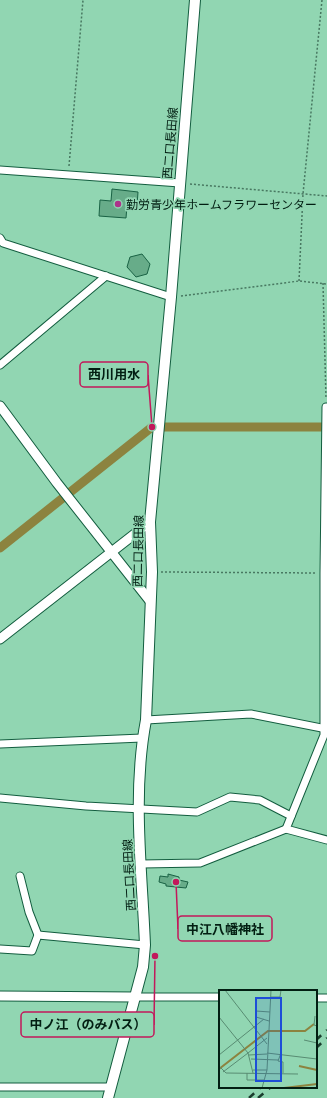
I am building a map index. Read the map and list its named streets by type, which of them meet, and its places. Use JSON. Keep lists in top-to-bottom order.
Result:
{
  "streets": {
    "main road": ["西二口長田線"]
  },
  "places": [
    "勤労青少年ホームフラワーセンター",
    "西川用水",
    "中江八幡神社",
    "中ノ江（のみバス）"
  ]
}
